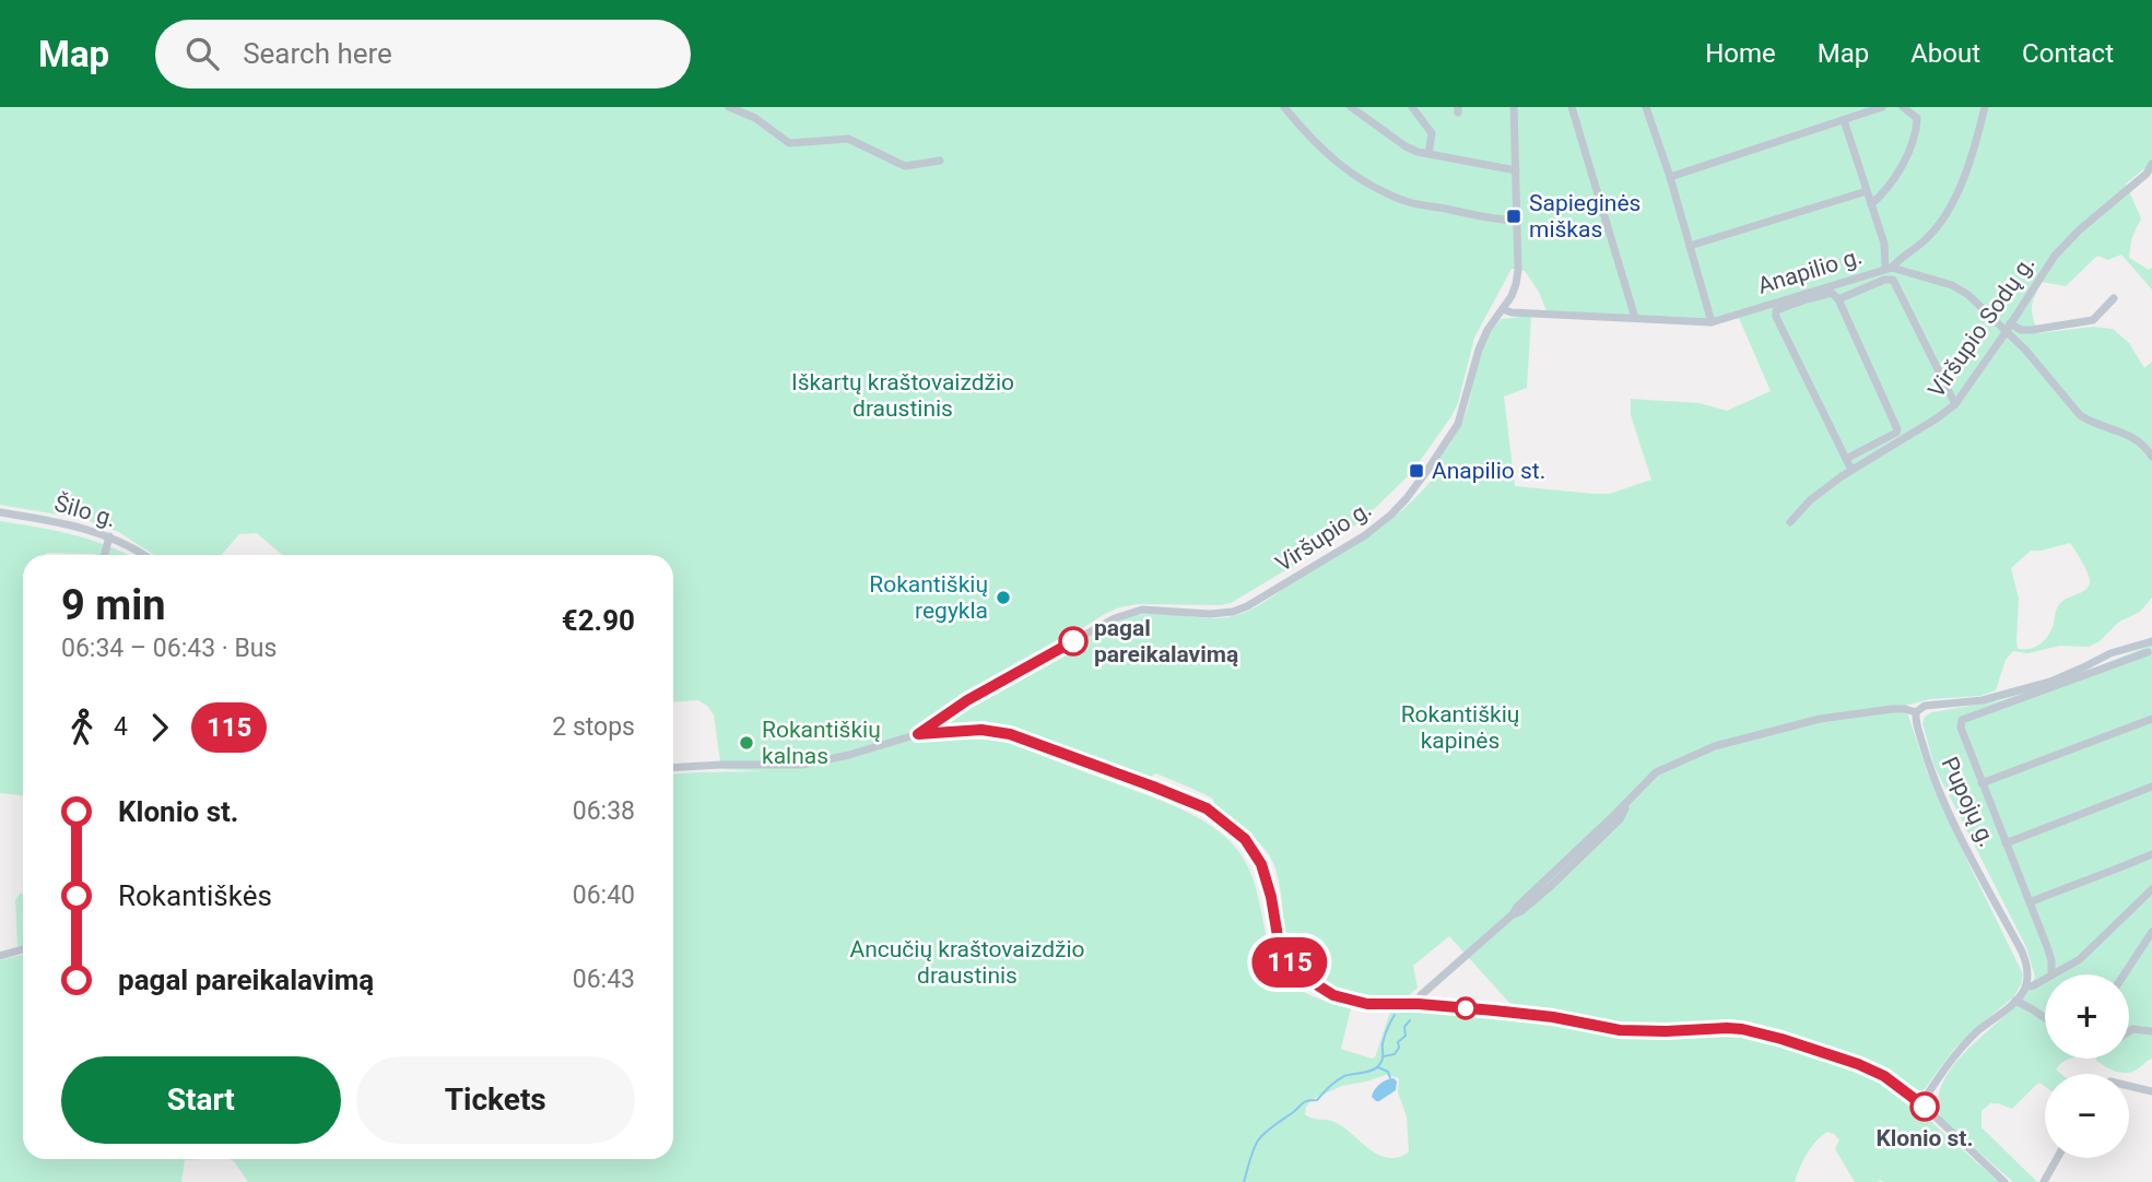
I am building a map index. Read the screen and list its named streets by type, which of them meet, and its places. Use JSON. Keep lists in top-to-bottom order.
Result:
{
  "streets": {
    "street": [
      "Anapilio g.",
      "Viršupio Sodų g.",
      "Šilo g.",
      "Viršupio g.",
      "Pupojų g."
    ]
  },
  "crossings": [
    ["Anapilio g.", "Viršupio Sodų g."],
    ["Anapilio g.", "Viršupio g."]
  ],
  "parks": ["Iškartų kraštovaizdžio draustinis", "Rokantiškių kapinės", "Ancučių kraštovaizdžio draustinis"],
  "places": {
    "transit": ["Sapieginės miškas", "Anapilio st."],
    "other": [
      "Rokantiškių regykla",
      "pagal pareikalavimą",
      "Rokantiškių kalnas",
      "Klonio st."
    ]
  },
  "lines": ["bus line 115"],
  "page": {
    "header": "Map",
    "search": "Search here",
    "nav": [
      "Home",
      "Map",
      "About",
      "Contact"
    ],
    "on_map": "115",
    "heading": ["9 min", "06:34 – 06:43 · Bus", "€2.90"],
    "legs": ["4", "115", "2 stops"],
    "list": [
      {
        "name": "Klonio st.",
        "value": "06:38"
      },
      {
        "name": "Rokantiškės",
        "value": "06:40"
      },
      {
        "name": "pagal pareikalavimą",
        "value": "06:43"
      }
    ],
    "map_buttons": ["+", "−"],
    "buttons": ["Start", "Tickets"]
  }
}
